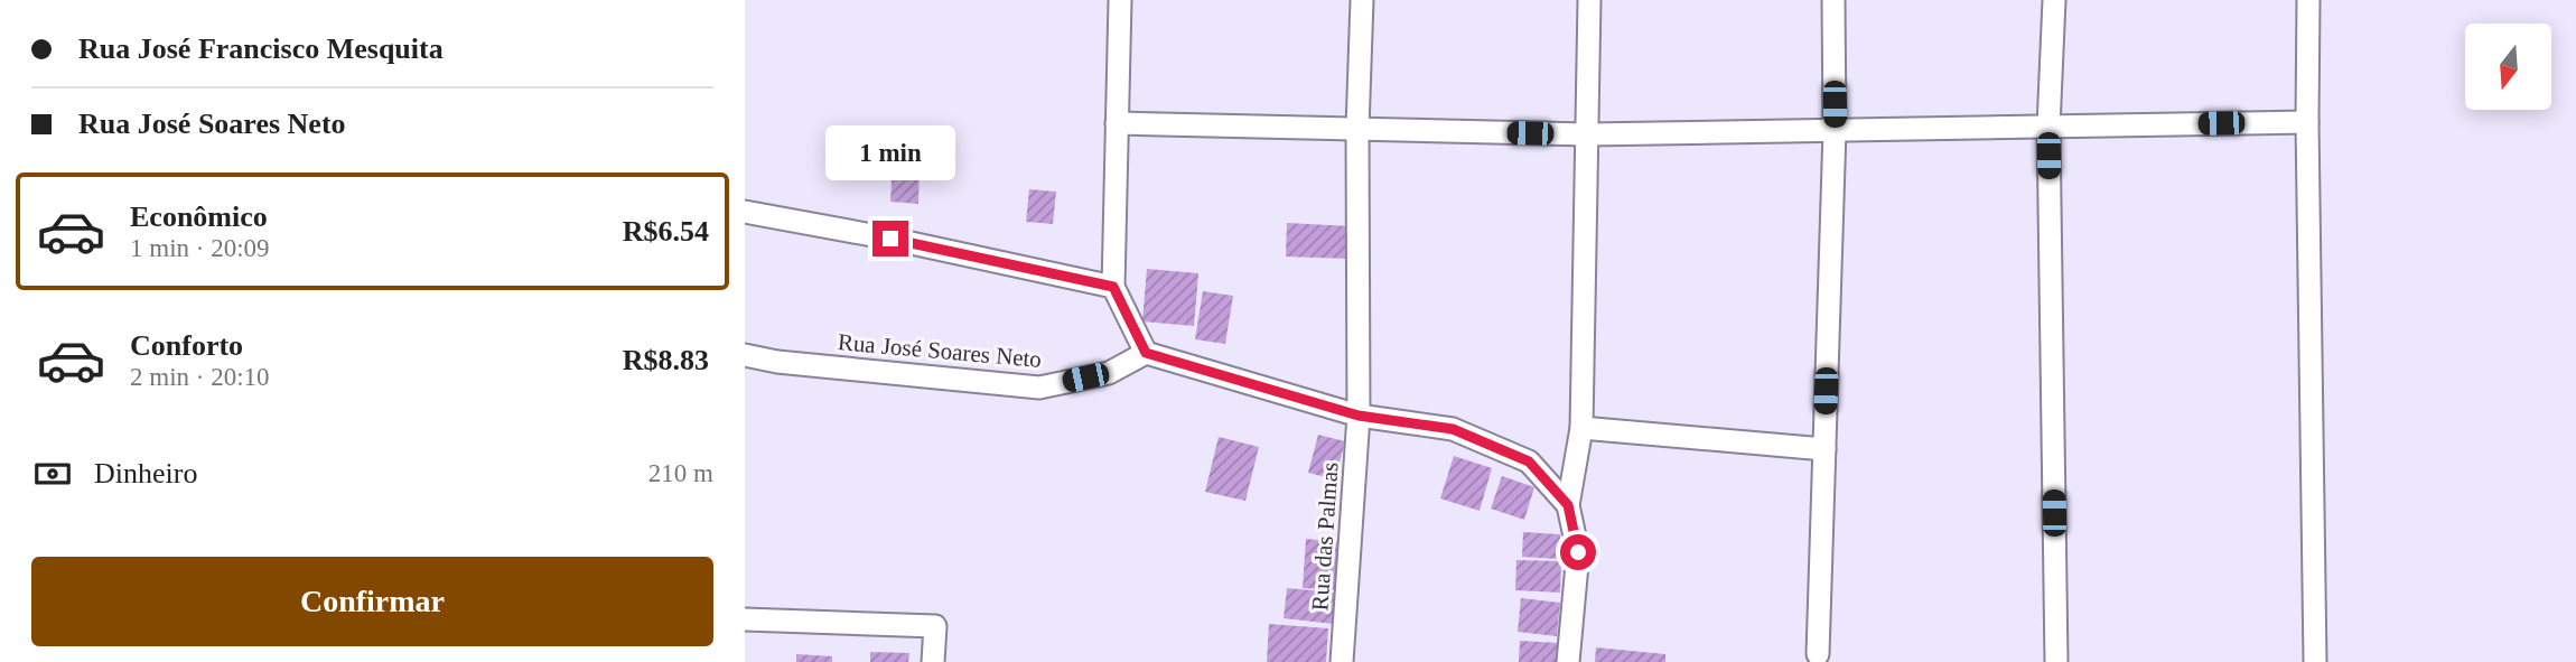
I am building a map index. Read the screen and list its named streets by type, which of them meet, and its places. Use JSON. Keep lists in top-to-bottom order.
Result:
{
  "streets": {
    "street": ["Rua José Soares Neto", "Rua das Palmas"]
  },
  "north": "bottom",
  "page": {
    "banner": ["Rua José Francisco Mesquita", "Rua José Soares Neto"],
    "bubble": "1 min",
    "list": [
      {
        "name": "Econômico",
        "note": "1 min · 20:09",
        "value": "R$6.54"
      },
      {
        "name": "Conforto",
        "note": "2 min · 20:10",
        "value": "R$8.83"
      }
    ],
    "pay": ["Dinheiro", "210 m"],
    "buttons": "Confirmar"
  }
}
